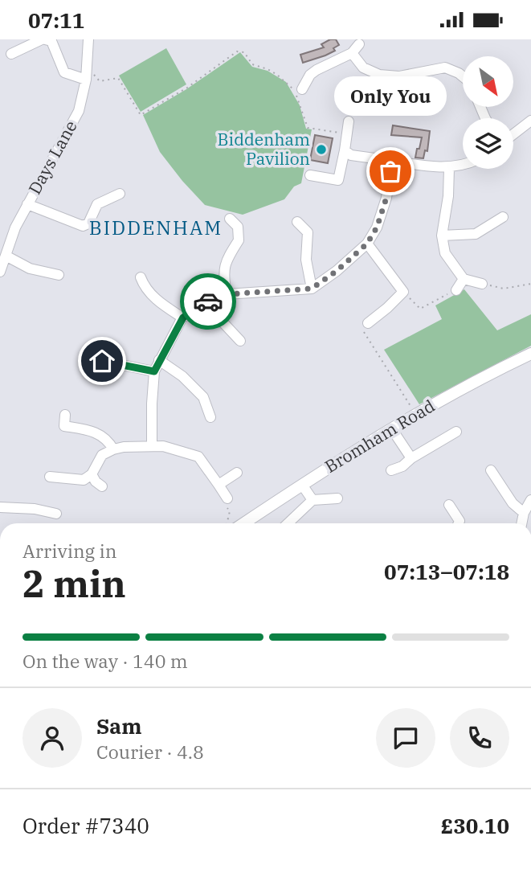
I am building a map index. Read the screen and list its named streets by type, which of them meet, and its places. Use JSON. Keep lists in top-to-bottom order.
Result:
{
  "streets": {
    "main road": ["Bromham Road"],
    "street": ["Days Lane"]
  },
  "districts": ["BIDDENHAM"],
  "places": ["Biddenham Pavilion", "Only You"],
  "north": "bottom right",
  "page": {
    "status": "07:11",
    "bubble": "Only You",
    "heading": ["2 min", "Arriving in", "07:13–07:18"],
    "panel": [
      "Sam",
      "Courier · 4.8",
      "Order #7340",
      "£30.10"
    ],
    "bar": "On the way · 140 m"
  }
}
